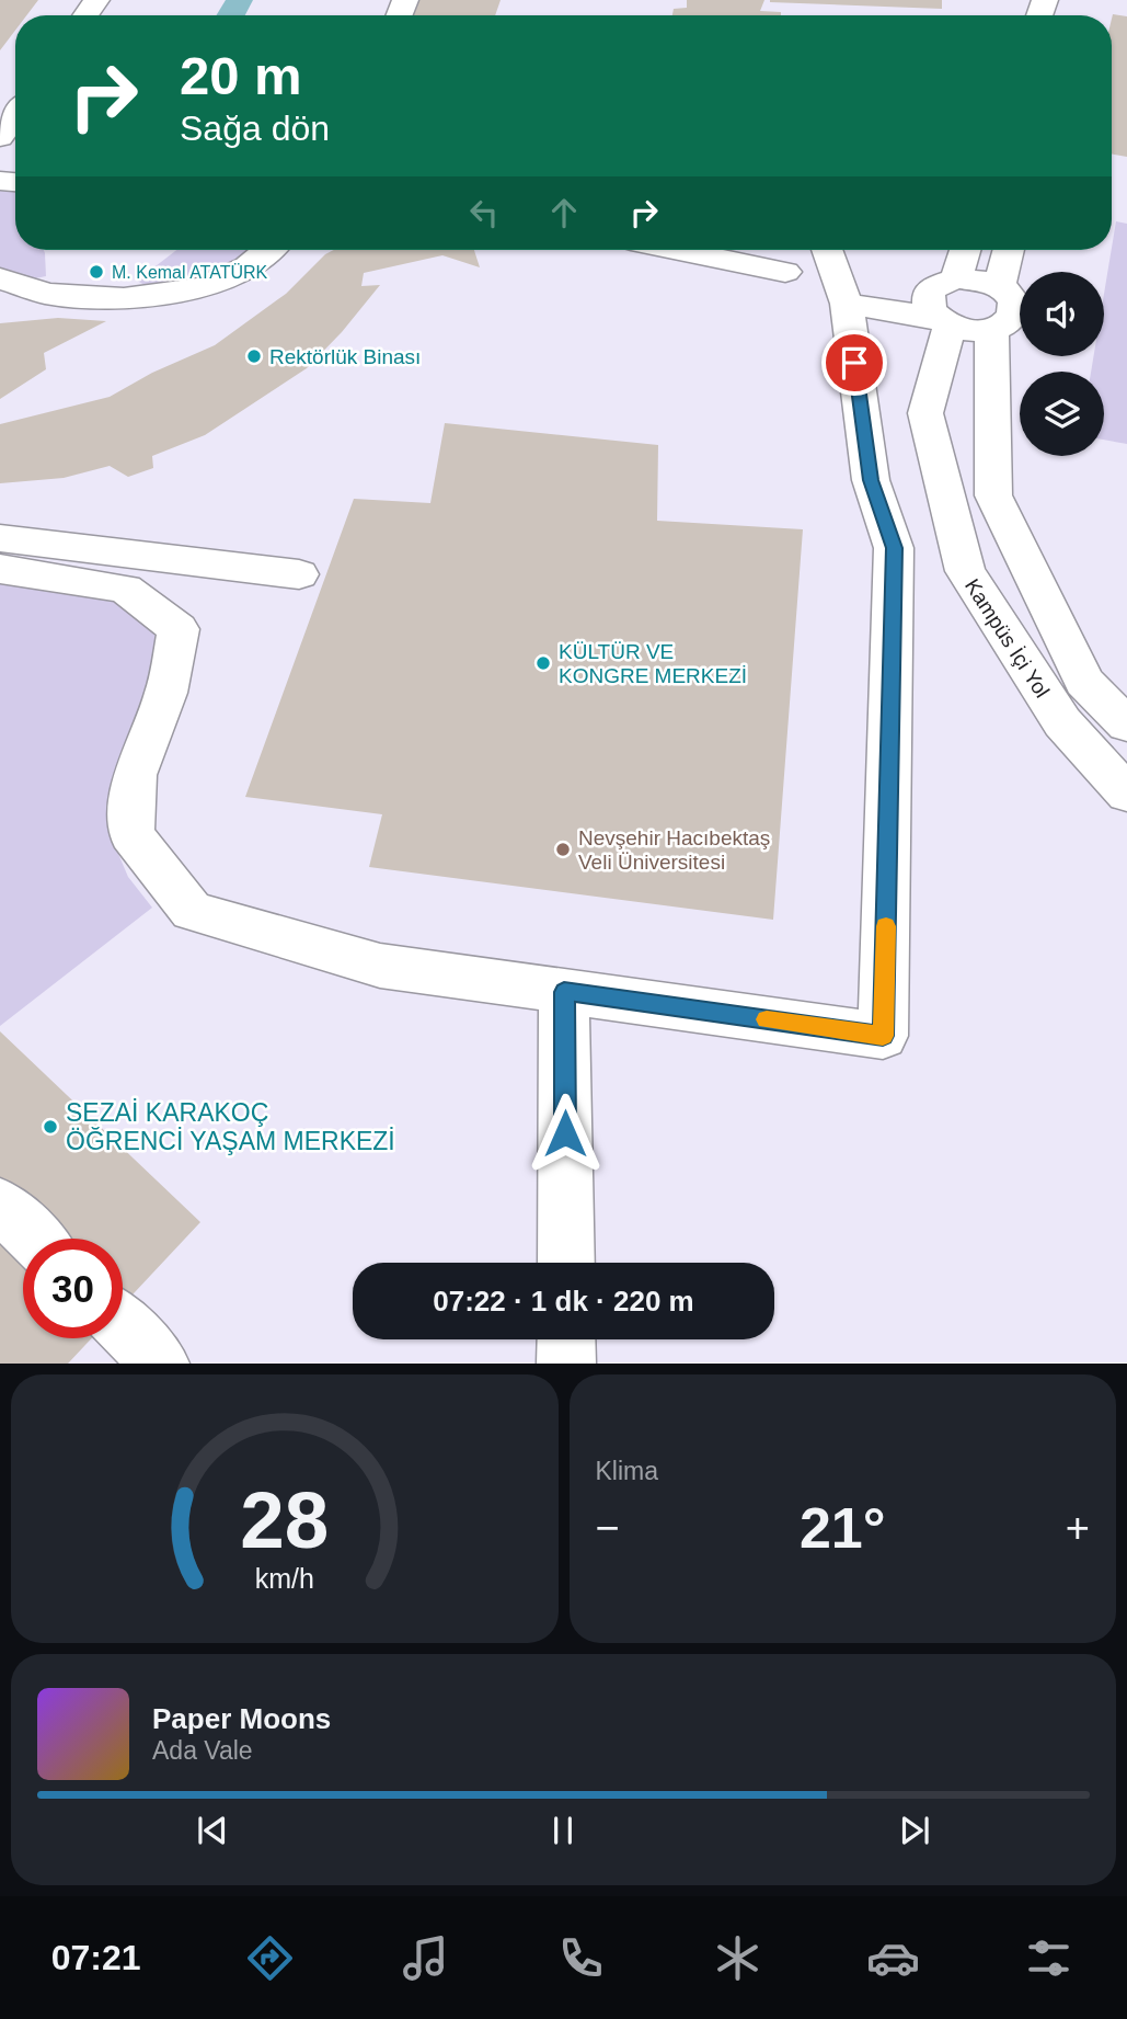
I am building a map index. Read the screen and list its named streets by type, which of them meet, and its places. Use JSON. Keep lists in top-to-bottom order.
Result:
{
  "streets": {
    "street": ["Kampüs İçi Yol"]
  },
  "places": [
    "M. Kemal ATATÜRK",
    "Rektörlük Binası",
    "KÜLTÜR VE KONGRE MERKEZİ",
    "Nevşehir Hacıbektaş Veli Üniversitesi",
    "SEZAİ KARAKOÇ ÖĞRENCİ YAŞAM MERKEZİ"
  ],
  "page": {
    "turn": ["20 m", "Sağa dön"],
    "limit": "30",
    "trip": "07:22 · 1 dk · 220 m",
    "tile": "Klima",
    "heat": ["−", "21°", "+"],
    "song": ["Paper Moons", "Ada Vale"],
    "tabs": "07:21",
    "gauge": ["28", "km/h"]
  }
}
